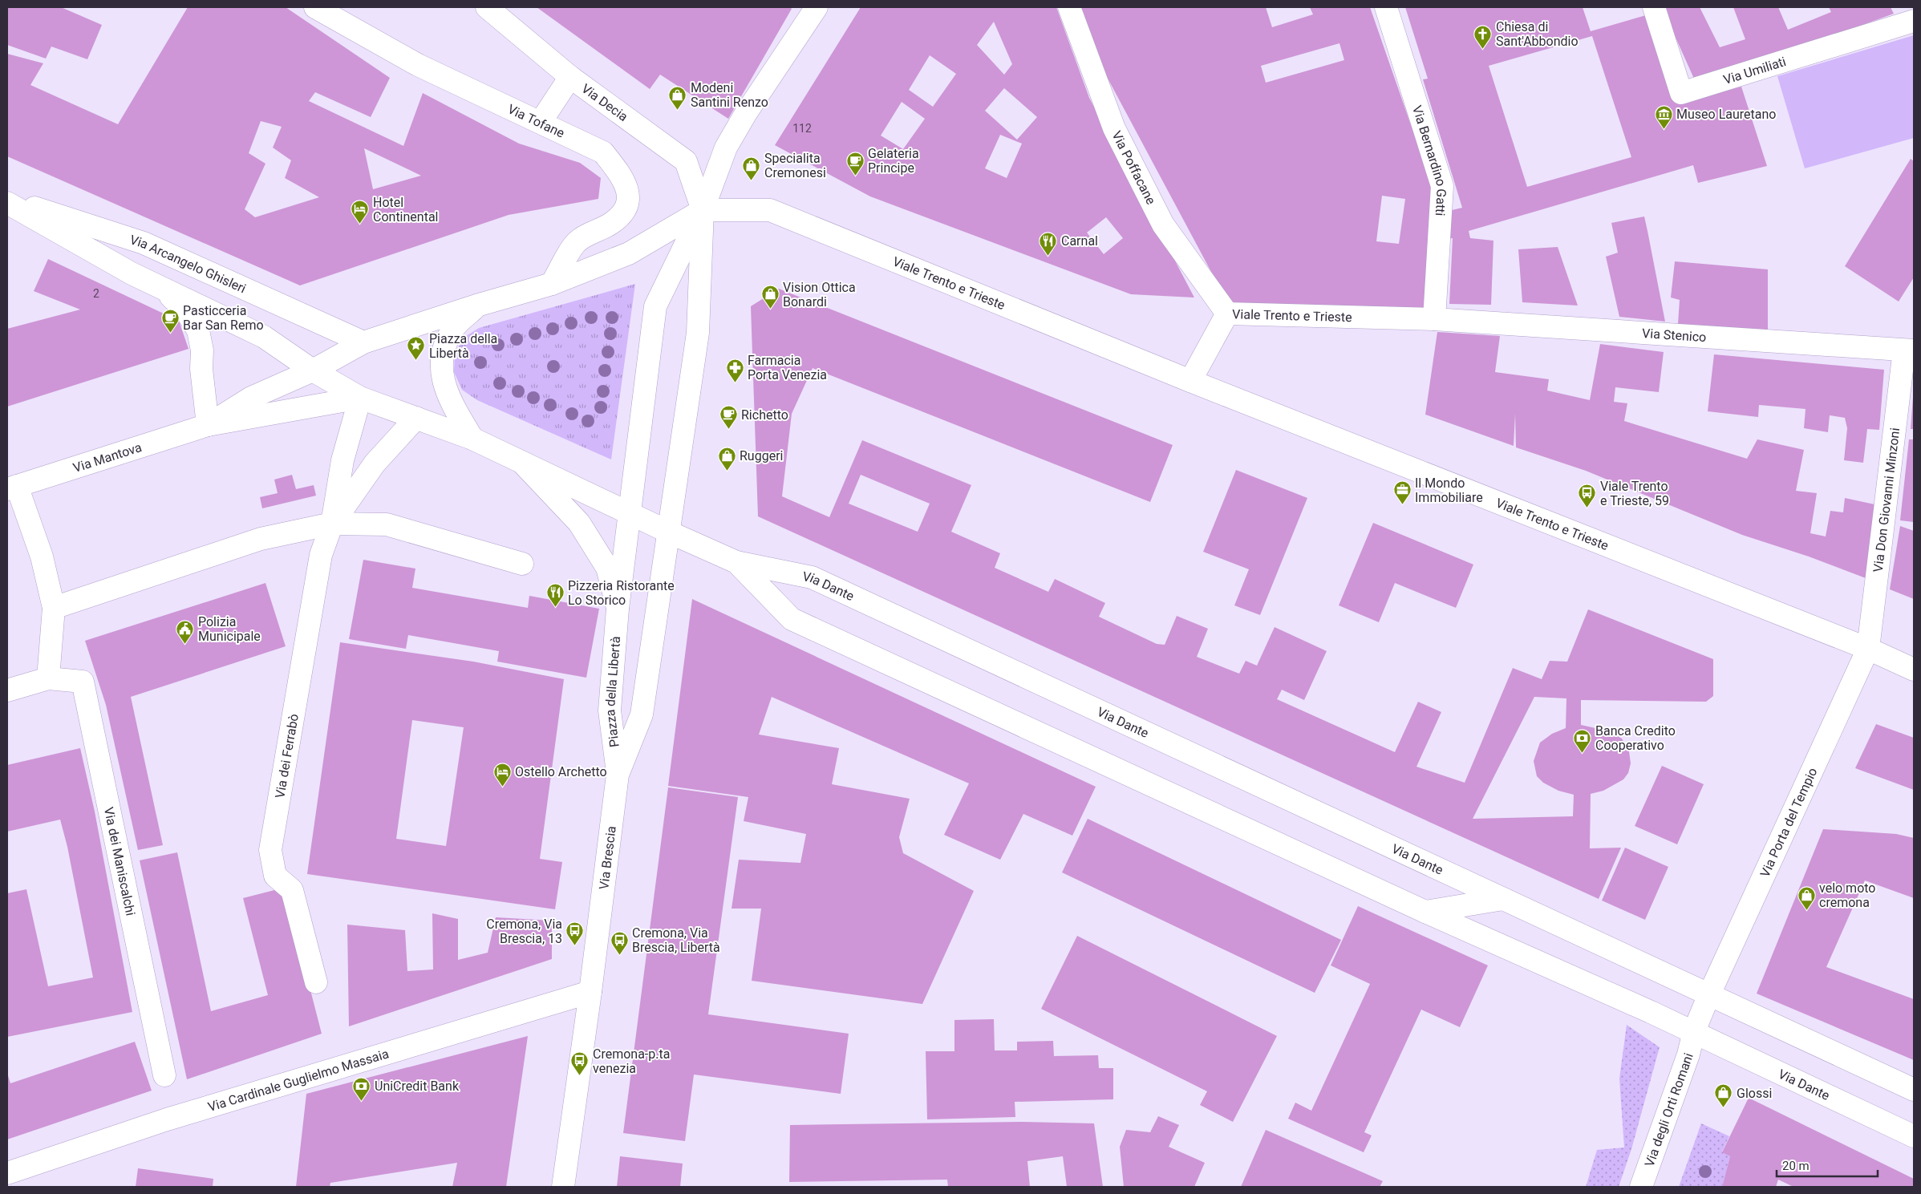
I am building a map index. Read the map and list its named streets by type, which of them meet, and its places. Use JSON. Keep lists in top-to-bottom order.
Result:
{
  "streets": {
    "main road": [
      "Via Umiliati",
      "Via Decia",
      "Via Tofane",
      "Via Bernardino Gatti",
      "Via Poffacane",
      "Via Arcangelo Ghisleri",
      "Viale Trento e Trieste",
      "Via Stenico",
      "Via Mantova",
      "Via Don Giovanni Minzoni",
      "Via Dante",
      "Piazza della Libertà",
      "Via dei Ferrabò",
      "Via Porta del Tempio",
      "Via Brescia",
      "Via dei Maniscalchi",
      "Via Cardinale Guglielmo Massaia",
      "Via degli Orti Romani"
    ]
  },
  "crossings": [
    ["Via Decia", "Viale Trento e Trieste"],
    ["Via Decia", "Piazza della Libertà"],
    ["Via Bernardino Gatti", "Viale Trento e Trieste"],
    ["Via Bernardino Gatti", "Via Stenico"],
    ["Via Poffacane", "Viale Trento e Trieste"],
    ["Via Arcangelo Ghisleri", "Via Mantova"],
    ["Viale Trento e Trieste", "Via Stenico"],
    ["Viale Trento e Trieste", "Via Don Giovanni Minzoni"],
    ["Viale Trento e Trieste", "Piazza della Libertà"],
    ["Viale Trento e Trieste", "Via Porta del Tempio"],
    ["Via Stenico", "Via Don Giovanni Minzoni"],
    ["Via Mantova", "Piazza della Libertà"],
    ["Via Mantova", "Via dei Ferrabò"],
    ["Via Don Giovanni Minzoni", "Via Porta del Tempio"],
    ["Via Dante", "Piazza della Libertà"],
    ["Via Dante", "Via Porta del Tempio"],
    ["Via Dante", "Via Brescia"],
    ["Via Dante", "Via degli Orti Romani"],
    ["Piazza della Libertà", "Via dei Ferrabò"],
    ["Piazza della Libertà", "Via Brescia"],
    ["Via Brescia", "Via Cardinale Guglielmo Massaia"]
  ],
  "places": {
    "church": ["Chiesa di Sant'Abbondio"],
    "shop": [
      "Modeni Santini Renzo",
      "Specialita Cremonesi",
      "Vision Ottica Bonardi",
      "Ruggeri",
      "velo moto cremona",
      "Glossi"
    ],
    "museum": ["Museo Lauretano"],
    "cafe": ["Gelateria Principe", "Pasticceria Bar San Remo", "Richetto"],
    "hotel": ["Hotel Continental", "Ostello Archetto"],
    "restaurant": ["Carnal", "Pizzeria Ristorante Lo Storico"],
    "place": ["Piazza della Libertà"],
    "pharmacy": ["Farmacia Porta Venezia"],
    "office": ["Il Mondo Immobiliare"],
    "bus stop": [
      "Viale Trento e Trieste, 59",
      "Cremona, Via Brescia, 13",
      "Cremona, Via Brescia, Libertà",
      "Cremona-p.ta venezia"
    ],
    "public building": ["Polizia Municipale"],
    "bank": ["Banca Credito Cooperativo", "UniCredit Bank"]
  },
  "house_numbers": ["112", "2"],
  "scale_bar": "20 m"
}
